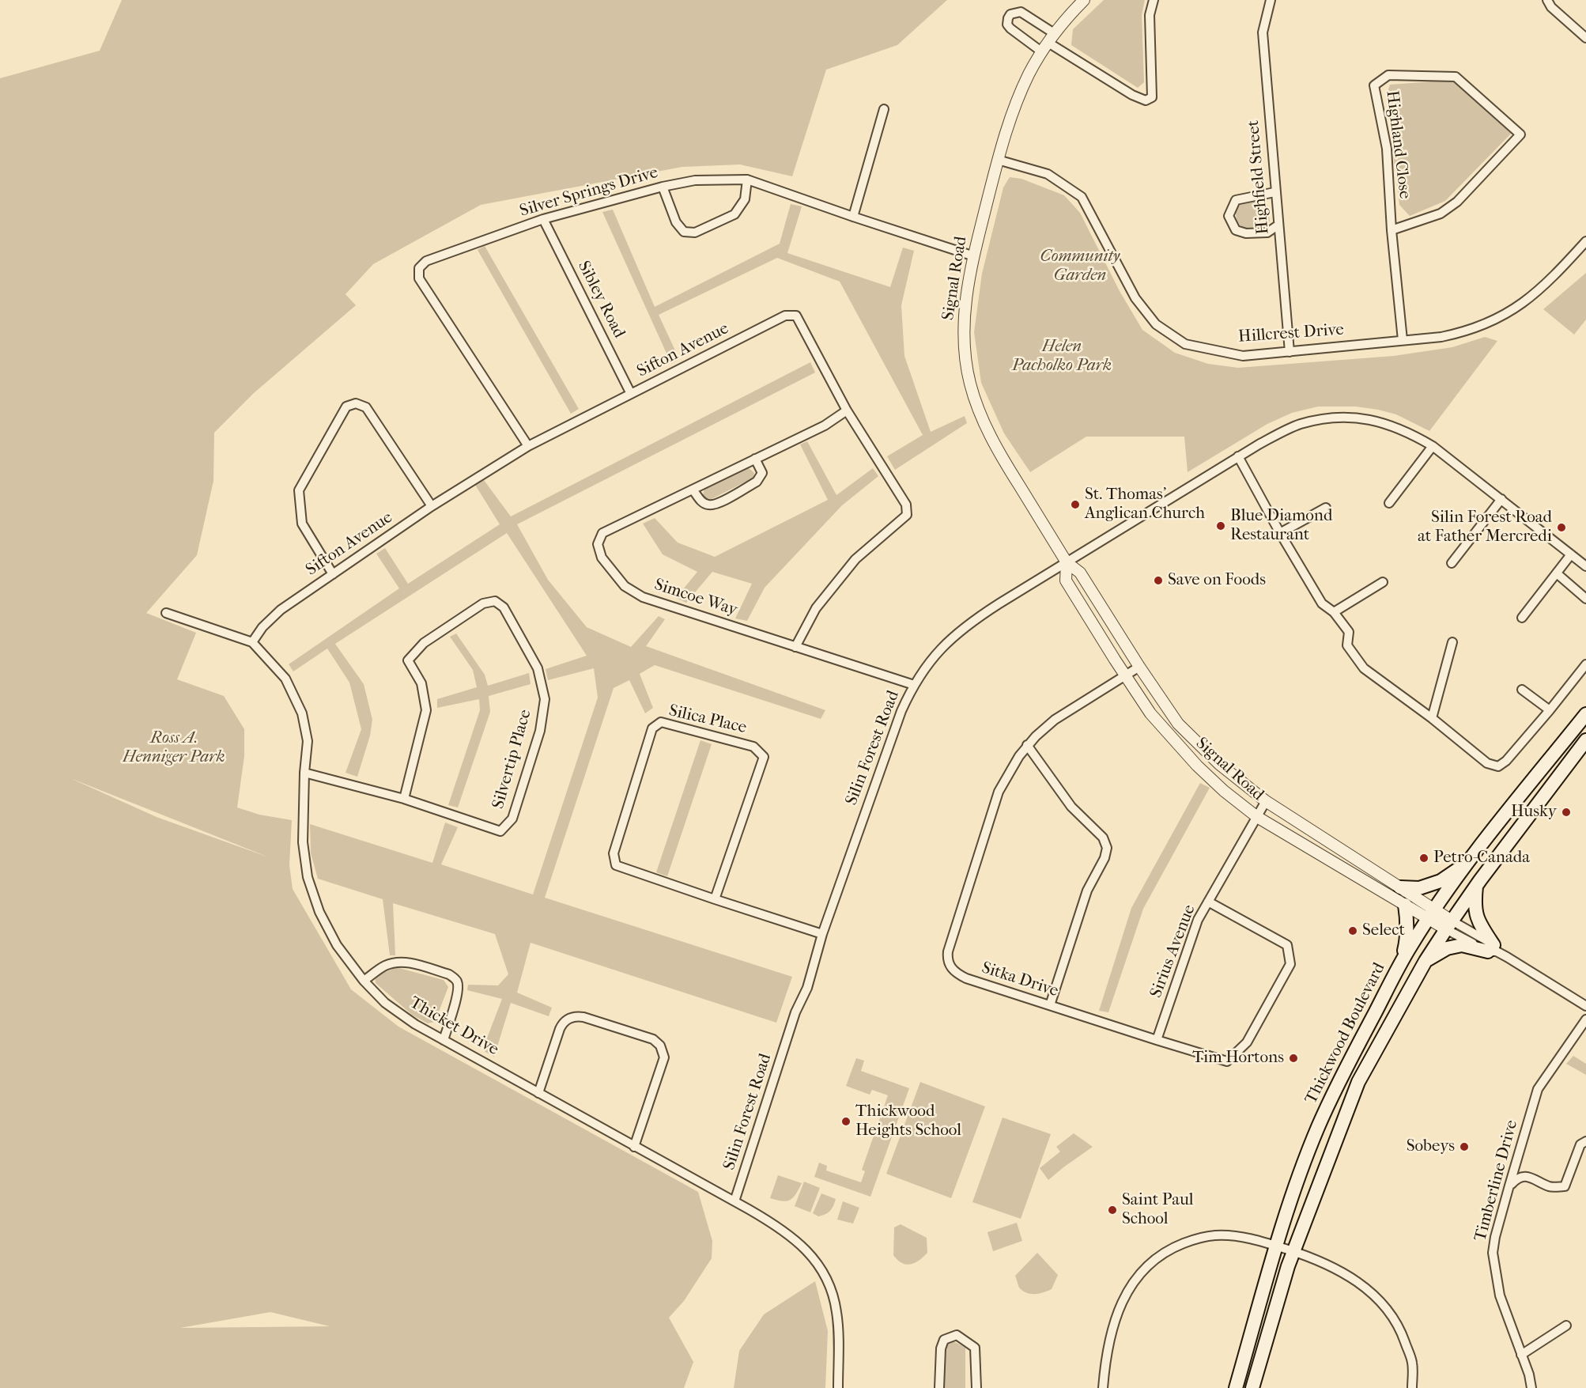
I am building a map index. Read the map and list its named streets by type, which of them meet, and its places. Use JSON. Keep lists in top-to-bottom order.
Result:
{
  "streets": {
    "main road": ["Thickwood Boulevard"],
    "street": [
      "Highland Close",
      "Highfield Street",
      "Silver Springs Drive",
      "Signal Road",
      "Sibley Road",
      "Hillcrest Drive",
      "Sifton Avenue",
      "Simcoe Way",
      "Silica Place",
      "Silin Forest Road",
      "Silvertip Place",
      "Sirius Avenue",
      "Sitka Drive",
      "Thicket Drive",
      "Timberline Drive"
    ]
  },
  "crossings": [
    ["Highland Close", "Hillcrest Drive"],
    ["Highfield Street", "Hillcrest Drive"],
    ["Silver Springs Drive", "Signal Road"],
    ["Silver Springs Drive", "Sibley Road"],
    ["Silver Springs Drive", "Sifton Avenue"],
    ["Signal Road", "Hillcrest Drive"],
    ["Signal Road", "Silin Forest Road"],
    ["Signal Road", "Sirius Avenue"],
    ["Signal Road", "Sitka Drive"],
    ["Signal Road", "Thickwood Boulevard"],
    ["Sibley Road", "Sifton Avenue"],
    ["Sifton Avenue", "Simcoe Way"],
    ["Sifton Avenue", "Thicket Drive"],
    ["Simcoe Way", "Silin Forest Road"],
    ["Silica Place", "Silin Forest Road"],
    ["Silin Forest Road", "Thicket Drive"],
    ["Silvertip Place", "Thicket Drive"],
    ["Sirius Avenue", "Sitka Drive"]
  ],
  "parks": ["Community Garden", "Helen Pacholko Park", "Ross A. Henniger Park"],
  "places": [
    "St. Thomas’ Anglican Church",
    "Blue Diamond Restaurant",
    "Silin Forest Road at Father Mercredi",
    "Save on Foods",
    "Husky",
    "Petro-Canada",
    "Select",
    "Tim Hortons",
    "Thickwood Heights School",
    "Sobeys",
    "Saint Paul School"
  ]
}
